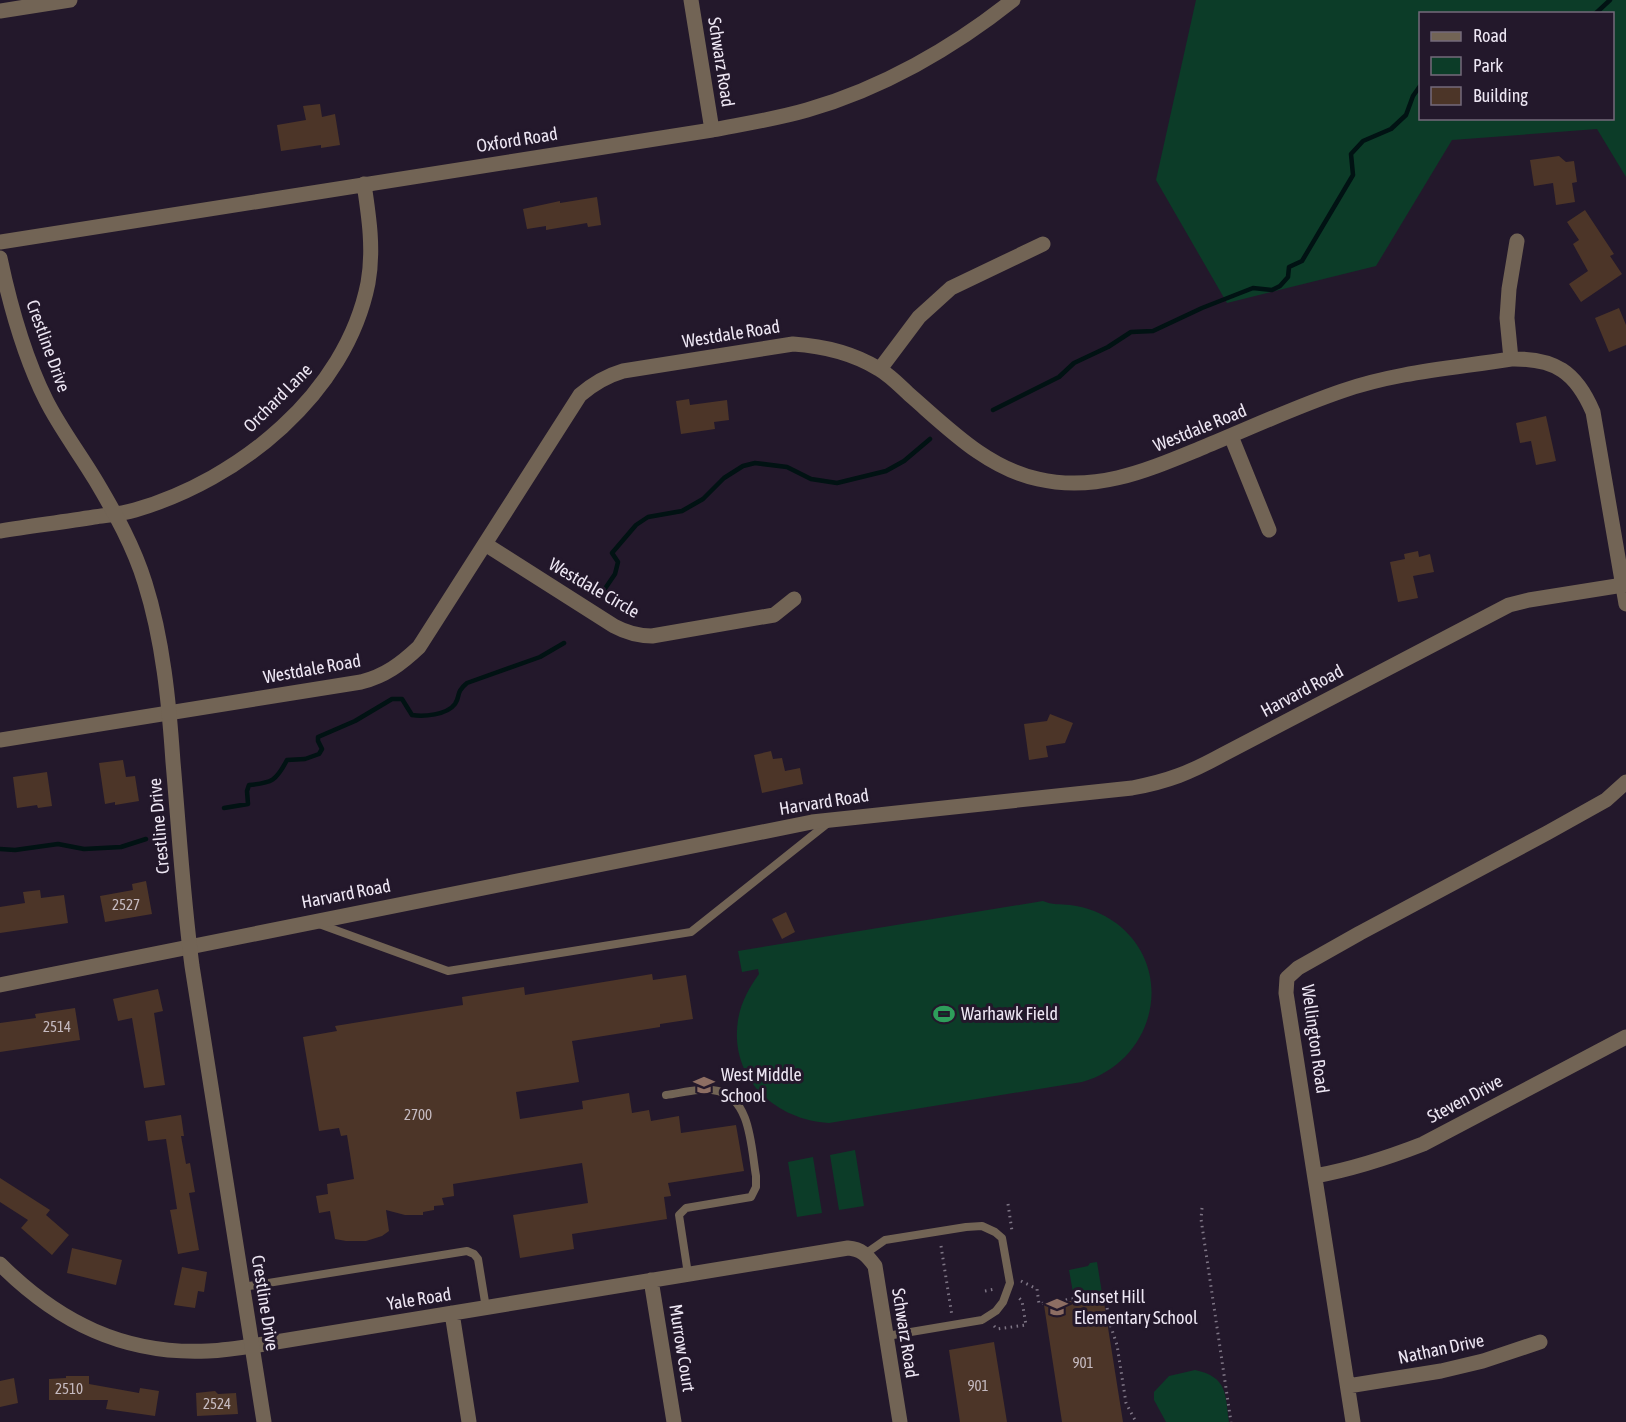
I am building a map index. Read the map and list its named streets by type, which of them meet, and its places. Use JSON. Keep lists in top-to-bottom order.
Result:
{
  "streets": {
    "street": [
      "Schwarz Road",
      "Oxford Road",
      "Westdale Road",
      "Crestline Drive",
      "Orchard Lane",
      "Westdale Circle",
      "Harvard Road",
      "Wellington Road",
      "Steven Drive",
      "Yale Road",
      "Murrow Court",
      "Nathan Drive"
    ]
  },
  "crossings": [
    ["Schwarz Road", "Oxford Road"],
    ["Schwarz Road", "Yale Road"],
    ["Oxford Road", "Orchard Lane"],
    ["Westdale Road", "Crestline Drive"],
    ["Westdale Road", "Westdale Circle"],
    ["Westdale Road", "Harvard Road"],
    ["Crestline Drive", "Orchard Lane"],
    ["Crestline Drive", "Harvard Road"],
    ["Crestline Drive", "Yale Road"],
    ["Wellington Road", "Steven Drive"],
    ["Wellington Road", "Nathan Drive"],
    ["Yale Road", "Murrow Court"]
  ],
  "places": {
    "sports": ["Warhawk Field"],
    "school or university": ["West Middle School", "Sunset Hill Elementary School"]
  },
  "house_numbers": [
    "2527",
    "2514",
    "2700",
    "901",
    "901",
    "2510",
    "2524"
  ],
  "legend": ["Road", "Park", "Building"]
}
